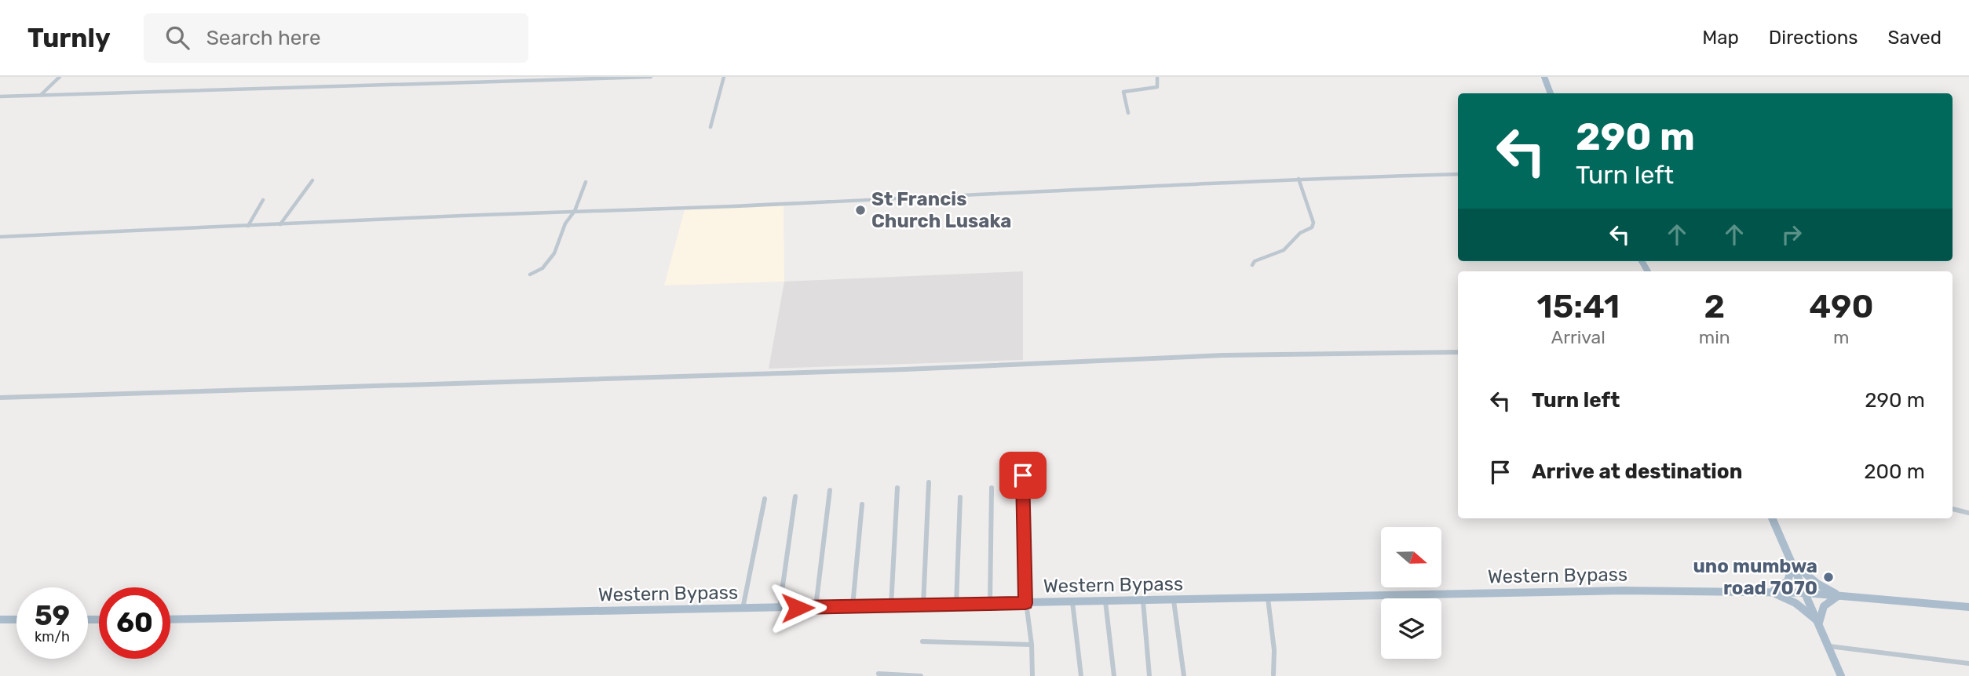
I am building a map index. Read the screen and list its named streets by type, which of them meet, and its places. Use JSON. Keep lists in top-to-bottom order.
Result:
{
  "streets": {
    "main road": ["Western Bypass"]
  },
  "places": ["St Francis Church Lusaka", "uno mumbwa road 7070"],
  "north": "right",
  "page": {
    "header": "Turnly",
    "search": "Search here",
    "nav": ["Map", "Directions", "Saved"],
    "turn": ["290 m", "Turn left"],
    "eta": [
      "15:41",
      "Arrival",
      "2",
      "min",
      "490",
      "m"
    ],
    "list": [
      {
        "name": "Turn left",
        "value": "290 m"
      },
      {
        "name": "Arrive at destination",
        "value": "200 m"
      }
    ],
    "speed": "59 km/h",
    "limit": "60"
  }
}
